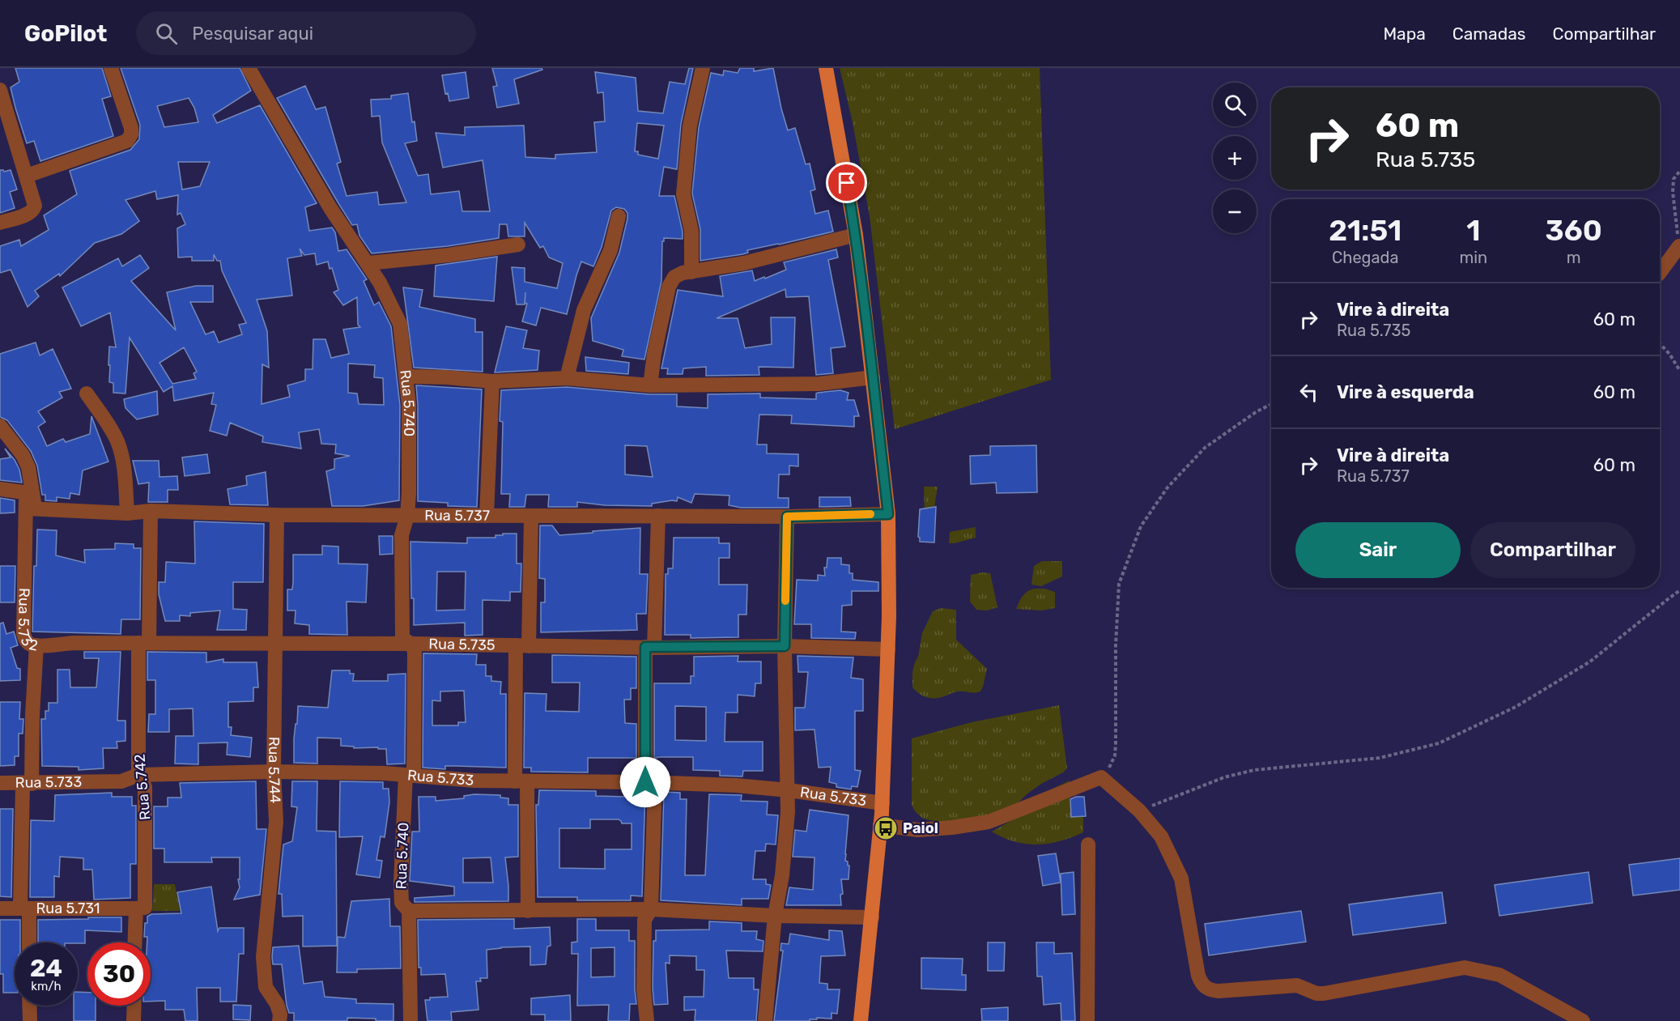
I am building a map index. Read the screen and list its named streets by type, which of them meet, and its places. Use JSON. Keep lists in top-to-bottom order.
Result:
{
  "streets": {
    "street": [
      "Rua 5.740",
      "Rua 5.737",
      "Rua 5.732",
      "Rua 5.735",
      "Rua 5.744",
      "Rua 5.733",
      "Rua 5.742",
      "Rua 5.731"
    ]
  },
  "crossings": [
    ["Rua 5.740", "Rua 5.737"],
    ["Rua 5.740", "Rua 5.735"],
    ["Rua 5.740", "Rua 5.733"],
    ["Rua 5.737", "Rua 5.732"],
    ["Rua 5.737", "Rua 5.744"],
    ["Rua 5.737", "Rua 5.742"],
    ["Rua 5.732", "Rua 5.735"],
    ["Rua 5.732", "Rua 5.733"],
    ["Rua 5.732", "Rua 5.731"],
    ["Rua 5.735", "Rua 5.744"],
    ["Rua 5.735", "Rua 5.742"],
    ["Rua 5.744", "Rua 5.733"],
    ["Rua 5.733", "Rua 5.742"],
    ["Rua 5.742", "Rua 5.731"]
  ],
  "places": {
    "bus stop": ["Paiol"]
  },
  "page": {
    "header": "GoPilot",
    "search": "Pesquisar aqui",
    "nav": ["Mapa", "Camadas", "Compartilhar"],
    "map_buttons": ["+", "−"],
    "turn": ["60 m", "Rua 5.735"],
    "eta": [
      "21:51",
      "Chegada",
      "1",
      "min",
      "360",
      "m"
    ],
    "list": [
      {
        "name": "Vire à direita",
        "note": "Rua 5.735",
        "value": "60 m"
      },
      {
        "name": "Vire à esquerda",
        "value": "60 m"
      },
      {
        "name": "Vire à direita",
        "note": "Rua 5.737",
        "value": "60 m"
      }
    ],
    "buttons": ["Sair", "Compartilhar"],
    "speed": "24 km/h",
    "limit": "30"
  }
}
